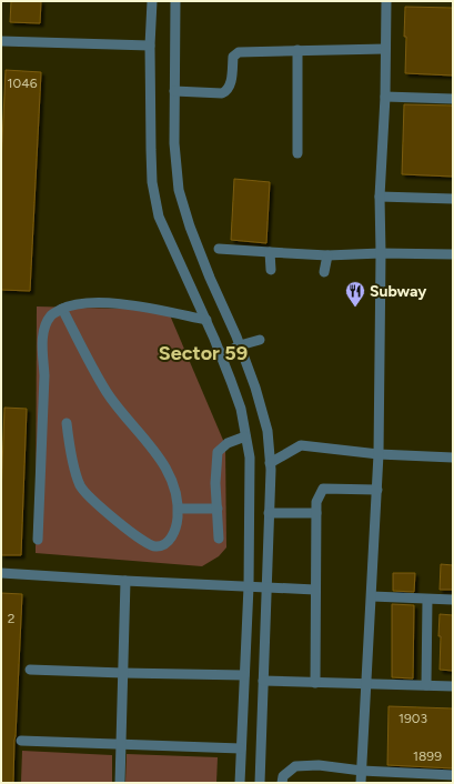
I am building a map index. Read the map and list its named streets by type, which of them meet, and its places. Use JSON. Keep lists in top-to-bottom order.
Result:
{
  "districts": ["Sector 59"],
  "places": {
    "restaurant": ["Subway"]
  },
  "house_numbers": [
    "1046",
    "2",
    "1903",
    "1899"
  ]
}
